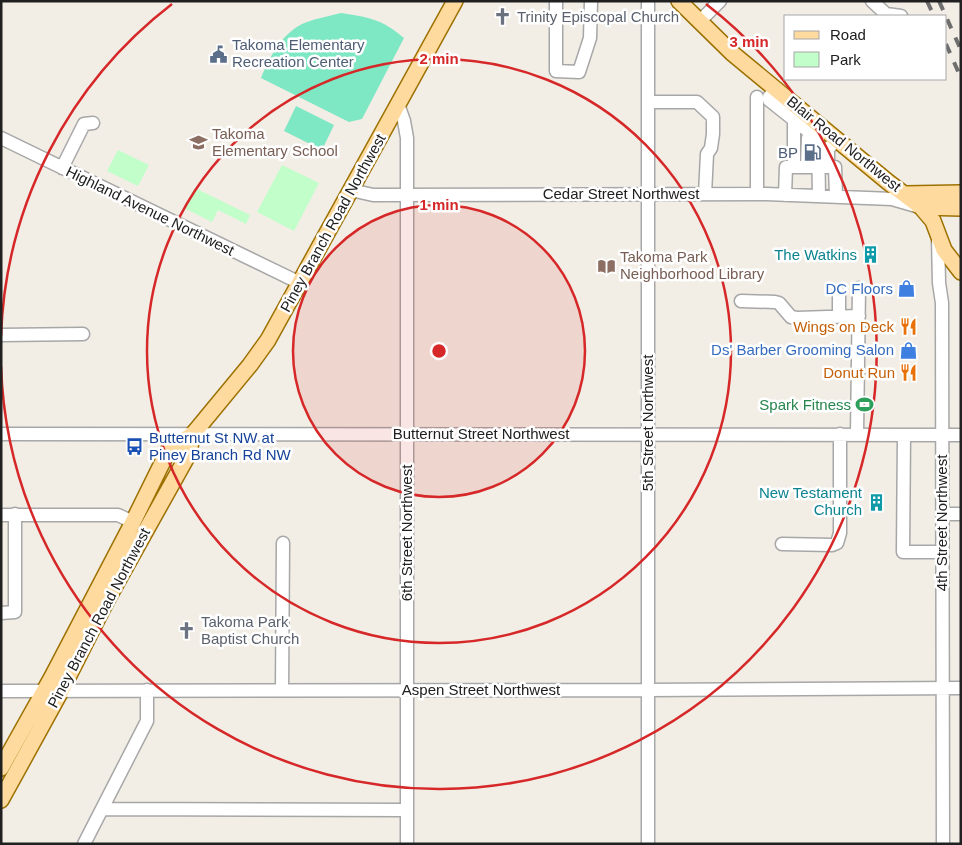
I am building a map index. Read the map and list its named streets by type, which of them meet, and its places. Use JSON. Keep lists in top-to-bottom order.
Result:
{
  "streets": {
    "main road": [
      "Blair Road Northwest",
      "Cedar Street Northwest",
      "Piney Branch Road Northwest",
      "4th Street Northwest"
    ],
    "street": [
      "Highland Avenue Northwest",
      "5th Street Northwest",
      "Butternut Street Northwest",
      "6th Street Northwest",
      "Aspen Street Northwest"
    ]
  },
  "crossings": [
    ["Blair Road Northwest", "Cedar Street Northwest"],
    ["Blair Road Northwest", "4th Street Northwest"],
    ["Cedar Street Northwest", "Piney Branch Road Northwest"],
    ["Cedar Street Northwest", "5th Street Northwest"],
    ["Cedar Street Northwest", "6th Street Northwest"],
    ["Highland Avenue Northwest", "Piney Branch Road Northwest"],
    ["Piney Branch Road Northwest", "Butternut Street Northwest"],
    ["Piney Branch Road Northwest", "6th Street Northwest"],
    ["Piney Branch Road Northwest", "Aspen Street Northwest"],
    ["5th Street Northwest", "Butternut Street Northwest"],
    ["5th Street Northwest", "Aspen Street Northwest"],
    ["Butternut Street Northwest", "4th Street Northwest"],
    ["Butternut Street Northwest", "6th Street Northwest"],
    ["4th Street Northwest", "Aspen Street Northwest"],
    ["6th Street Northwest", "Aspen Street Northwest"]
  ],
  "places": {
    "church": ["Trinity Episcopal Church", "Takoma Park Baptist Church"],
    "public building": ["Takoma Elementary Recreation Center"],
    "school or university": ["Takoma Elementary School"],
    "fuel station": ["BP"],
    "building": ["The Watkins", "New Testament Church"],
    "library": ["Takoma Park Neighborhood Library"],
    "shop": ["DC Floors", "Ds' Barber Grooming Salon"],
    "restaurant": ["Wings on Deck", "Donut Run"],
    "sports": ["Spark Fitness"],
    "bus stop": ["Butternut St NW at Piney Branch Rd NW"]
  },
  "legend": ["Road", "Park"],
  "rings": ["3 min", "2 min", "1 min"]
}
